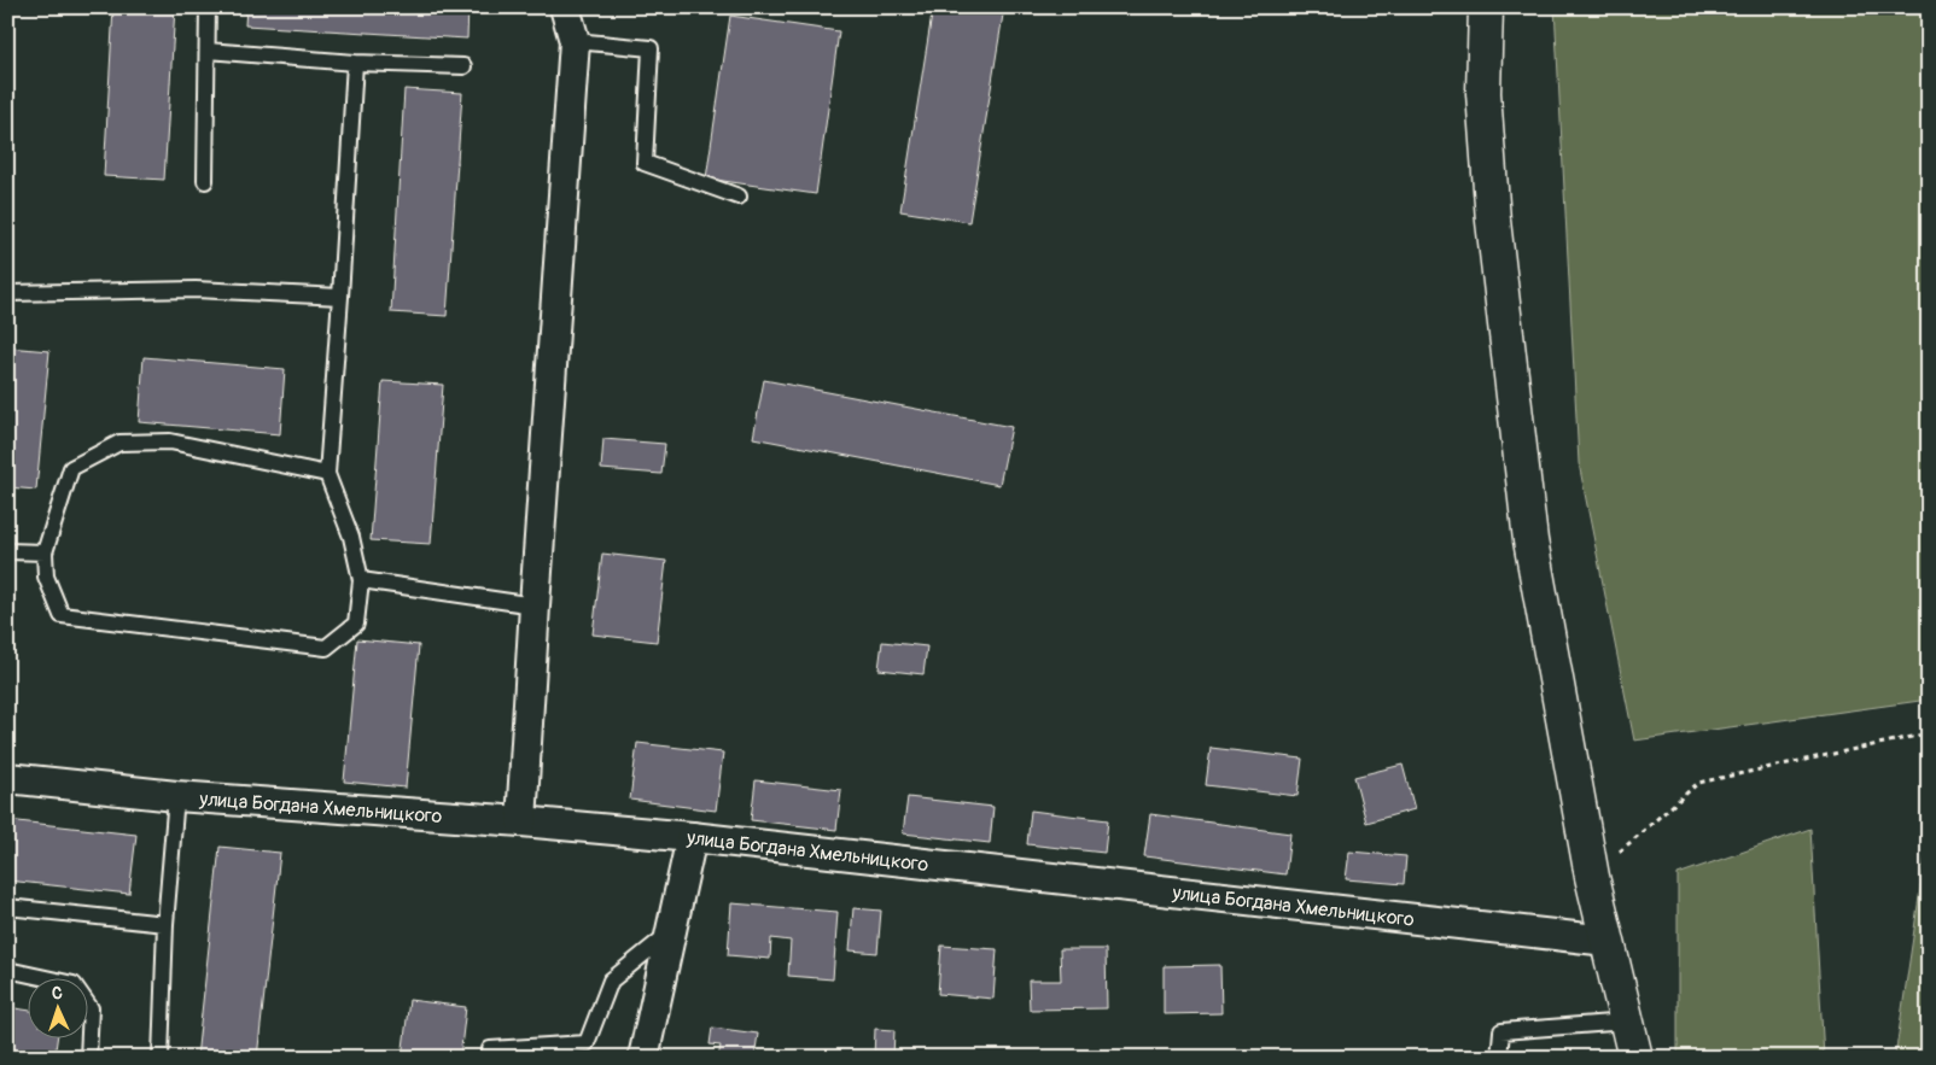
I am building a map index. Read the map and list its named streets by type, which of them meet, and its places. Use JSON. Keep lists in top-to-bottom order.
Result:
{
  "streets": {
    "street": ["улица Богдана Хмельницкого"]
  },
  "north": "top"
}
